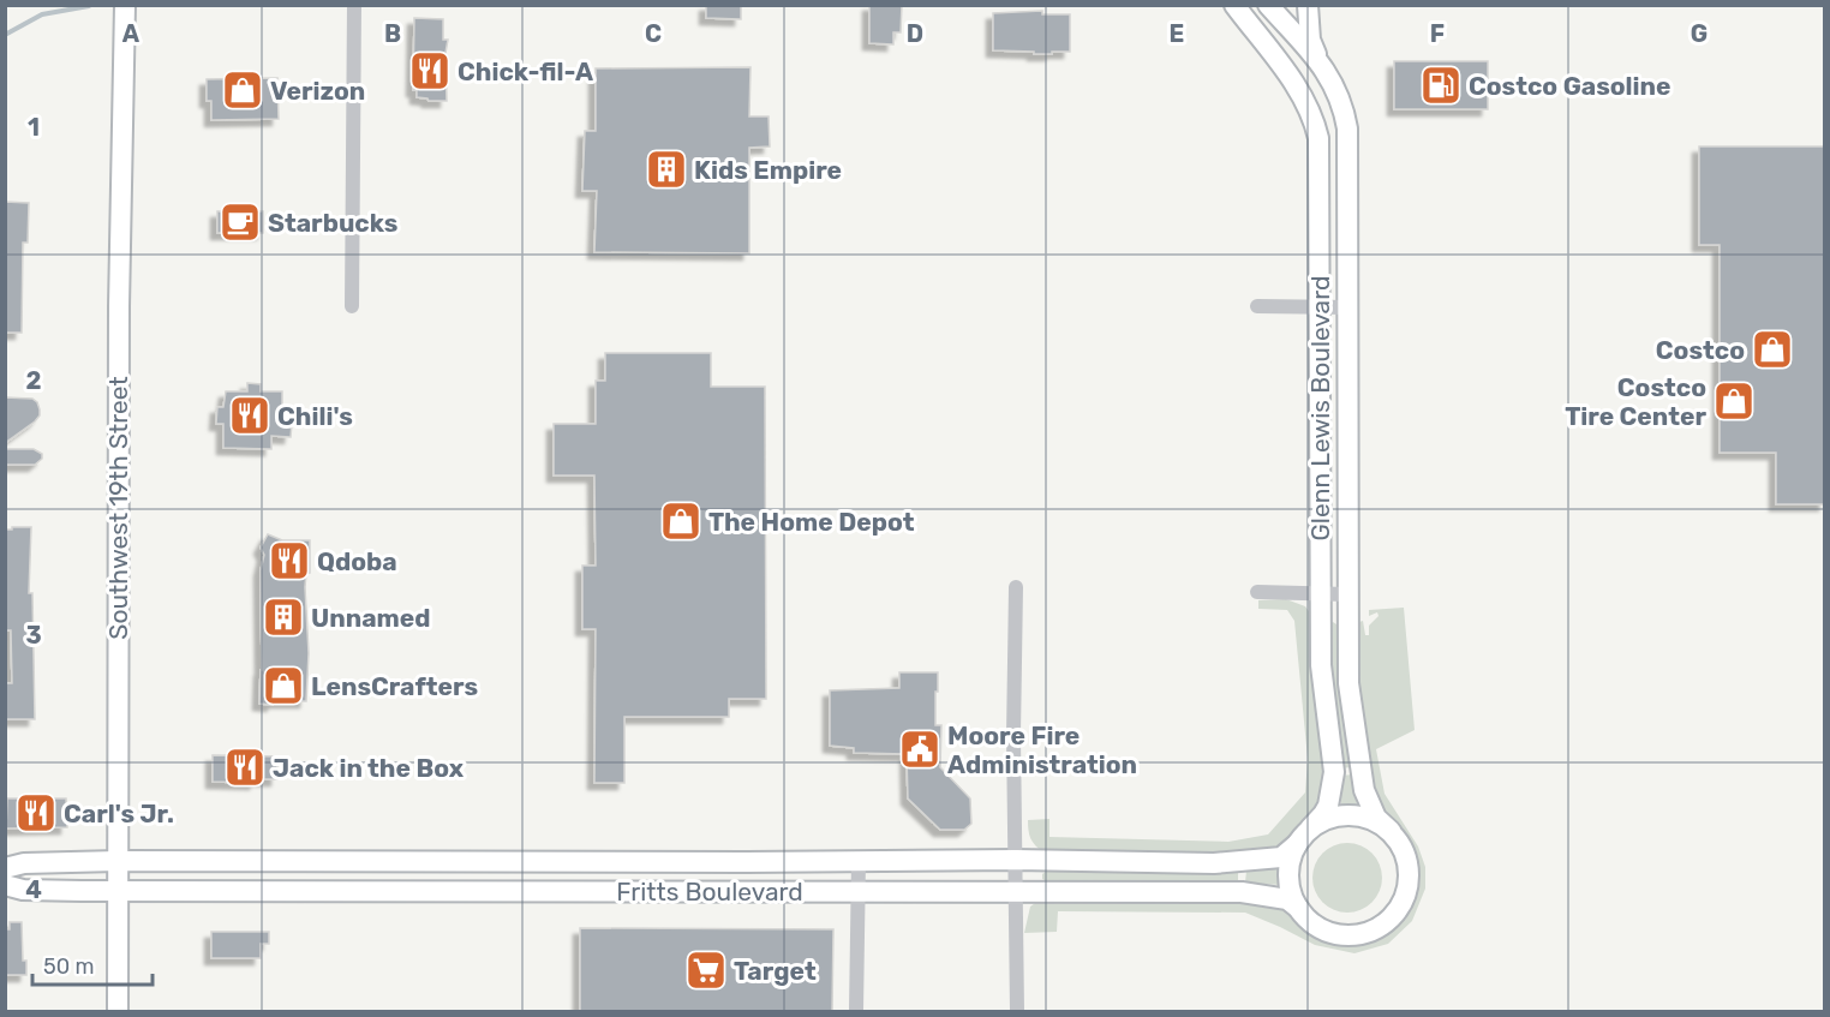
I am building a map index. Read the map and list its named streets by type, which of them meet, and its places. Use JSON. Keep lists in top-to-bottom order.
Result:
{
  "streets": {
    "street": ["Glenn Lewis Boulevard", "Southwest 19th Street", "Fritts Boulevard"]
  },
  "crossings": [
    ["Glenn Lewis Boulevard", "Fritts Boulevard"],
    ["Southwest 19th Street", "Fritts Boulevard"]
  ],
  "places": {
    "restaurant": [
      "Chick-fil-A",
      "Chili's",
      "Qdoba",
      "Jack in the Box",
      "Carl's Jr."
    ],
    "fuel station": ["Costco Gasoline"],
    "shop": [
      "Verizon",
      "Costco",
      "Costco Tire Center",
      "The Home Depot",
      "LensCrafters"
    ],
    "building": ["Kids Empire", "Unnamed"],
    "cafe": ["Starbucks"],
    "public building": ["Moore Fire Administration"],
    "supermarket": ["Target"]
  },
  "scale_bar": "50 m",
  "grid": {
    "columns": [
      "A",
      "B",
      "C",
      "D",
      "E",
      "F",
      "G"
    ],
    "rows": [
      "1",
      "2",
      "3",
      "4"
    ]
  }
}
